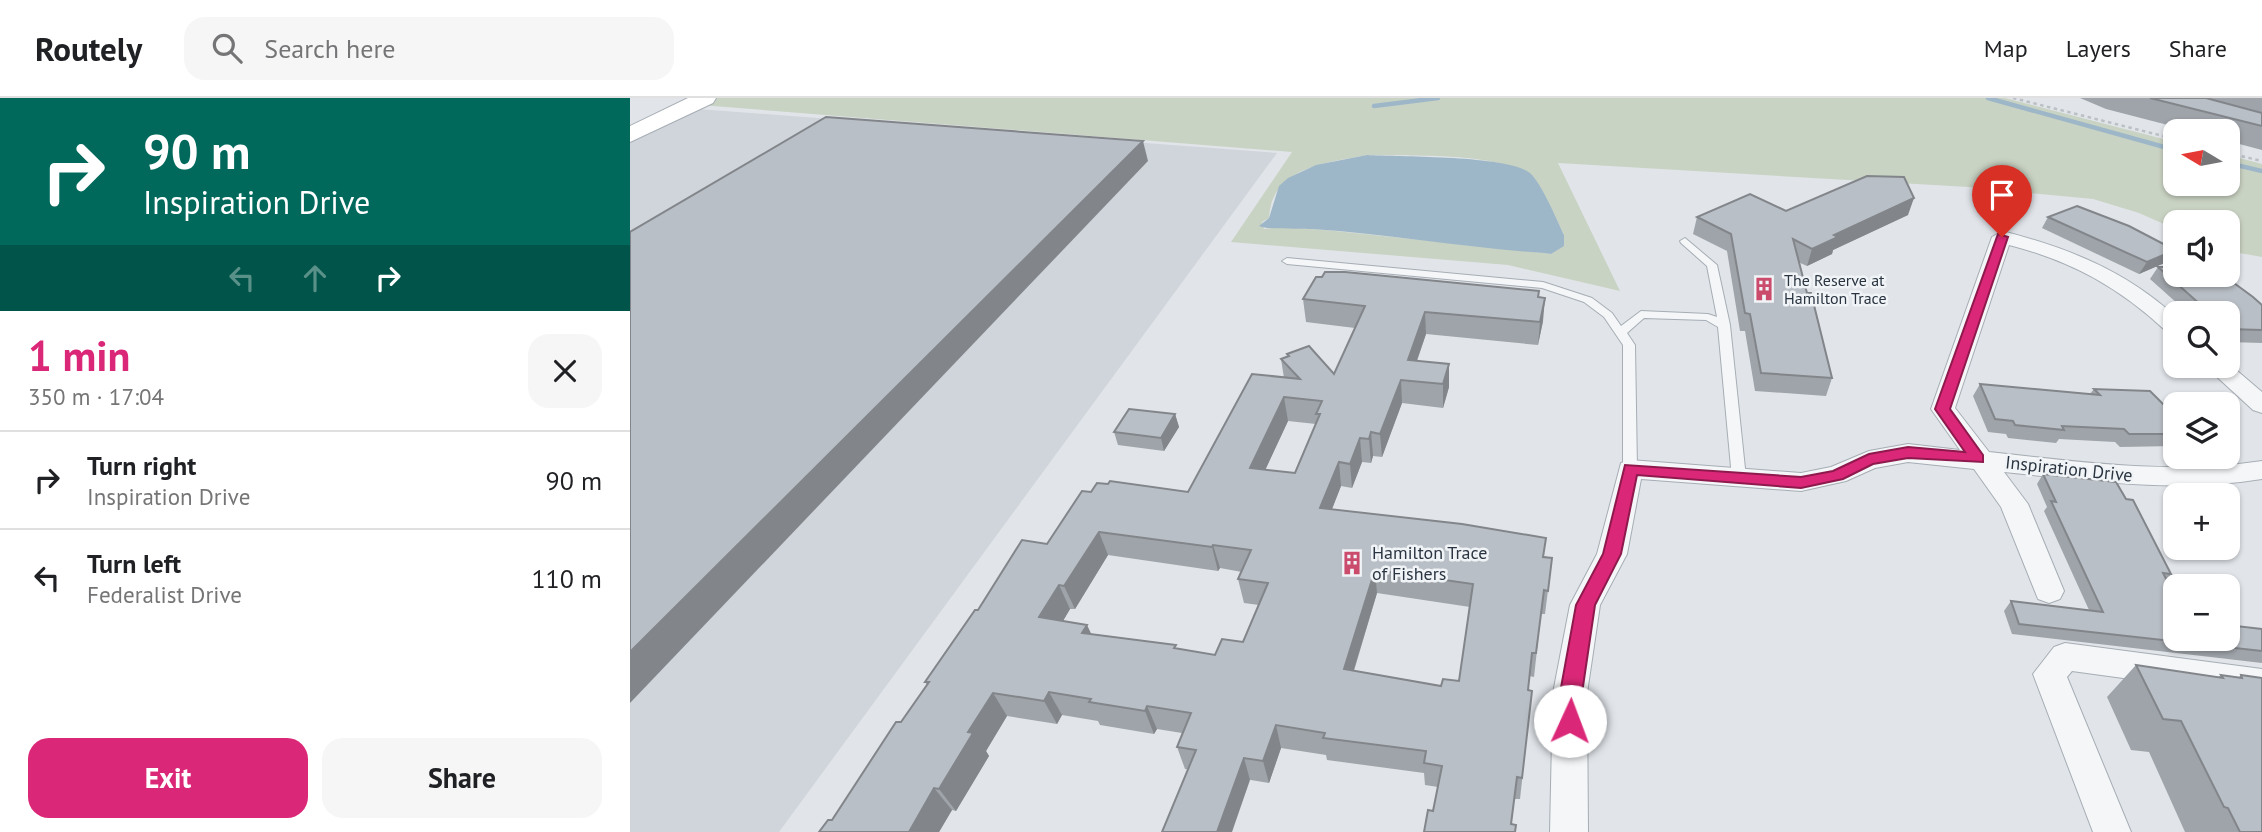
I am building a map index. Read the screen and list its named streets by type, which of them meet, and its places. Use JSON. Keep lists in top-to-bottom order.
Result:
{
  "streets": {
    "street": ["Inspiration Drive"]
  },
  "places": {
    "building": ["The Reserve at Hamilton Trace", "Hamilton Trace of Fishers"]
  },
  "north": "left",
  "page": {
    "header": "Routely",
    "search": "Search here",
    "nav": ["Map", "Layers", "Share"],
    "turn": ["90 m", "Inspiration Drive"],
    "map_buttons": ["+", "−"],
    "heading": ["1 min", "350 m · 17:04"],
    "list": [
      {
        "name": "Turn right",
        "note": "Inspiration Drive",
        "value": "90 m"
      },
      {
        "name": "Turn left",
        "note": "Federalist Drive",
        "value": "110 m"
      }
    ],
    "buttons": ["Exit", "Share"]
  }
}
